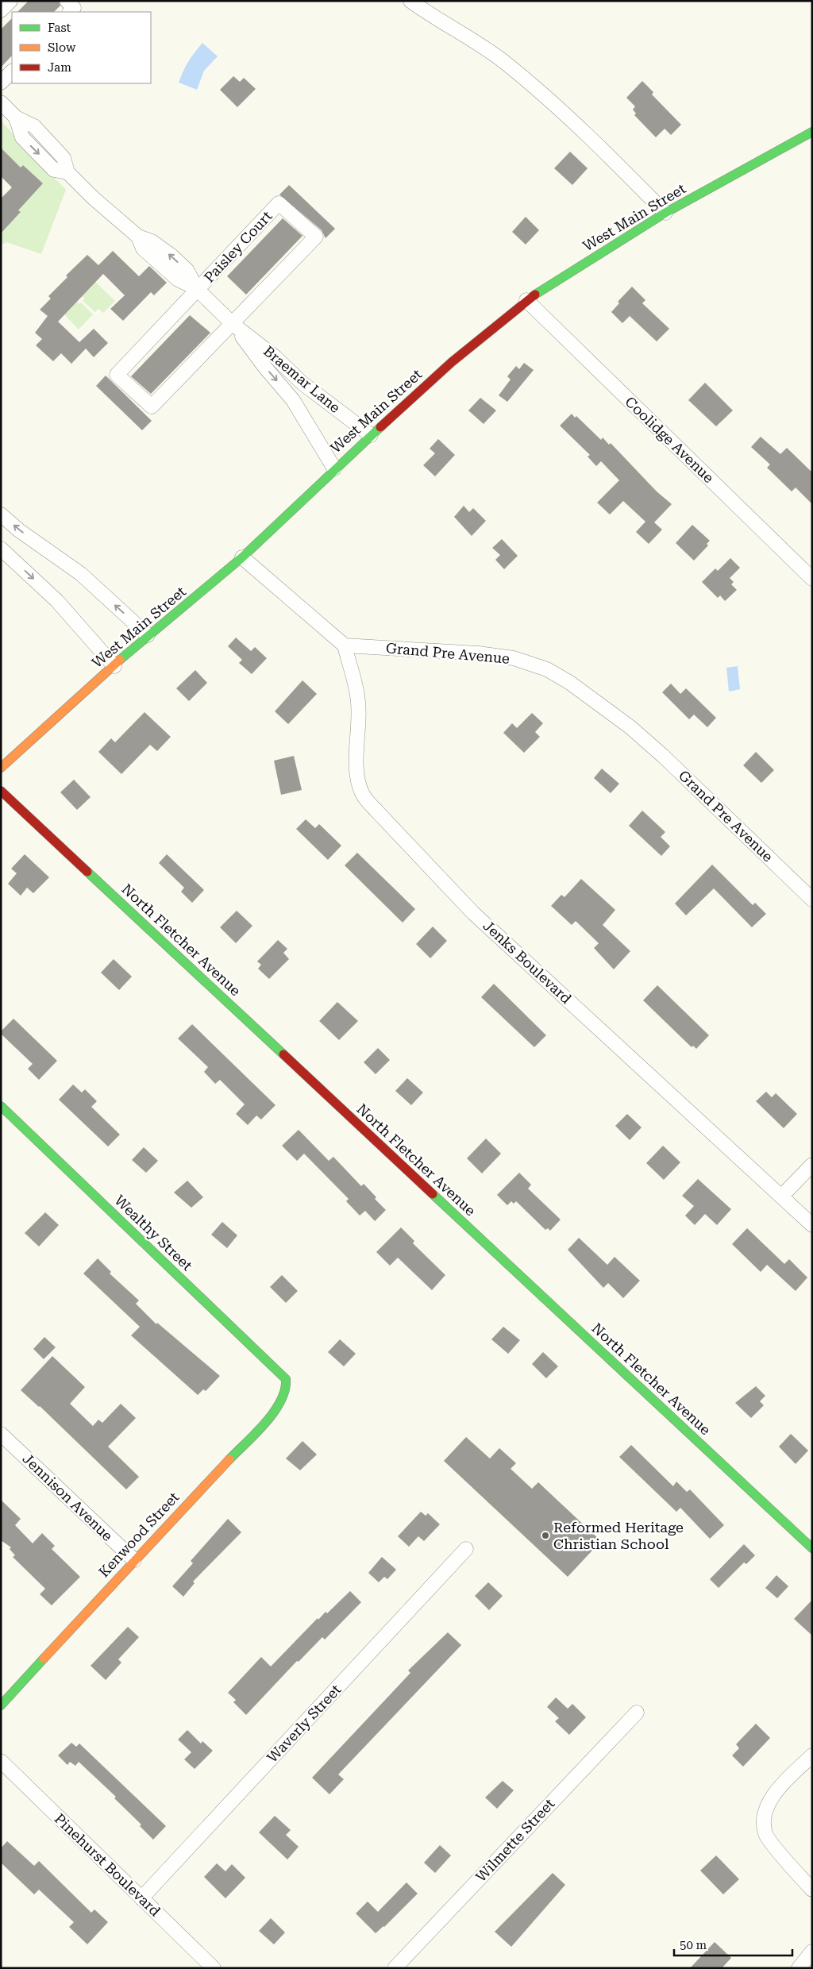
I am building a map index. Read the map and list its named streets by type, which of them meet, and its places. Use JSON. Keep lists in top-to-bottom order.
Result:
{
  "streets": {
    "street": [
      "West Main Street",
      "Paisley Court",
      "Braemar Lane",
      "Coolidge Avenue",
      "Grand Pre Avenue",
      "North Fletcher Avenue",
      "Jenks Boulevard",
      "Wealthy Street",
      "Jennison Avenue",
      "Kenwood Street",
      "Waverly Street",
      "Wilmette Street",
      "Pinehurst Boulevard"
    ]
  },
  "crossings": [
    ["West Main Street", "Braemar Lane"],
    ["West Main Street", "Coolidge Avenue"],
    ["Paisley Court", "Braemar Lane"],
    ["Grand Pre Avenue", "Jenks Boulevard"],
    ["Wealthy Street", "Kenwood Street"],
    ["Jennison Avenue", "Kenwood Street"],
    ["Waverly Street", "Pinehurst Boulevard"]
  ],
  "places": ["Reformed Heritage Christian School"],
  "legend": ["Fast", "Slow", "Jam"],
  "scale_bar": "50 m"
}
